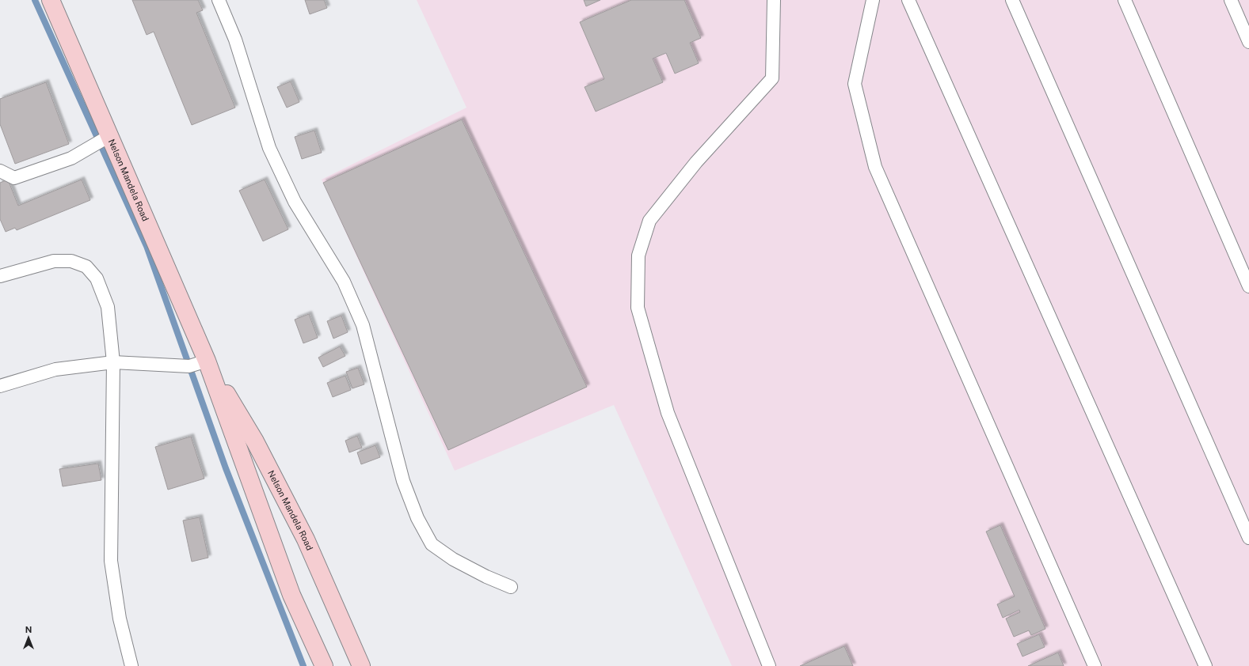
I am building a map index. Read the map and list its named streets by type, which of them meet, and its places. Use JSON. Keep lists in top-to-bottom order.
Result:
{
  "streets": {
    "main road": ["Nelson Mandela Road"]
  },
  "north": "top"
}
